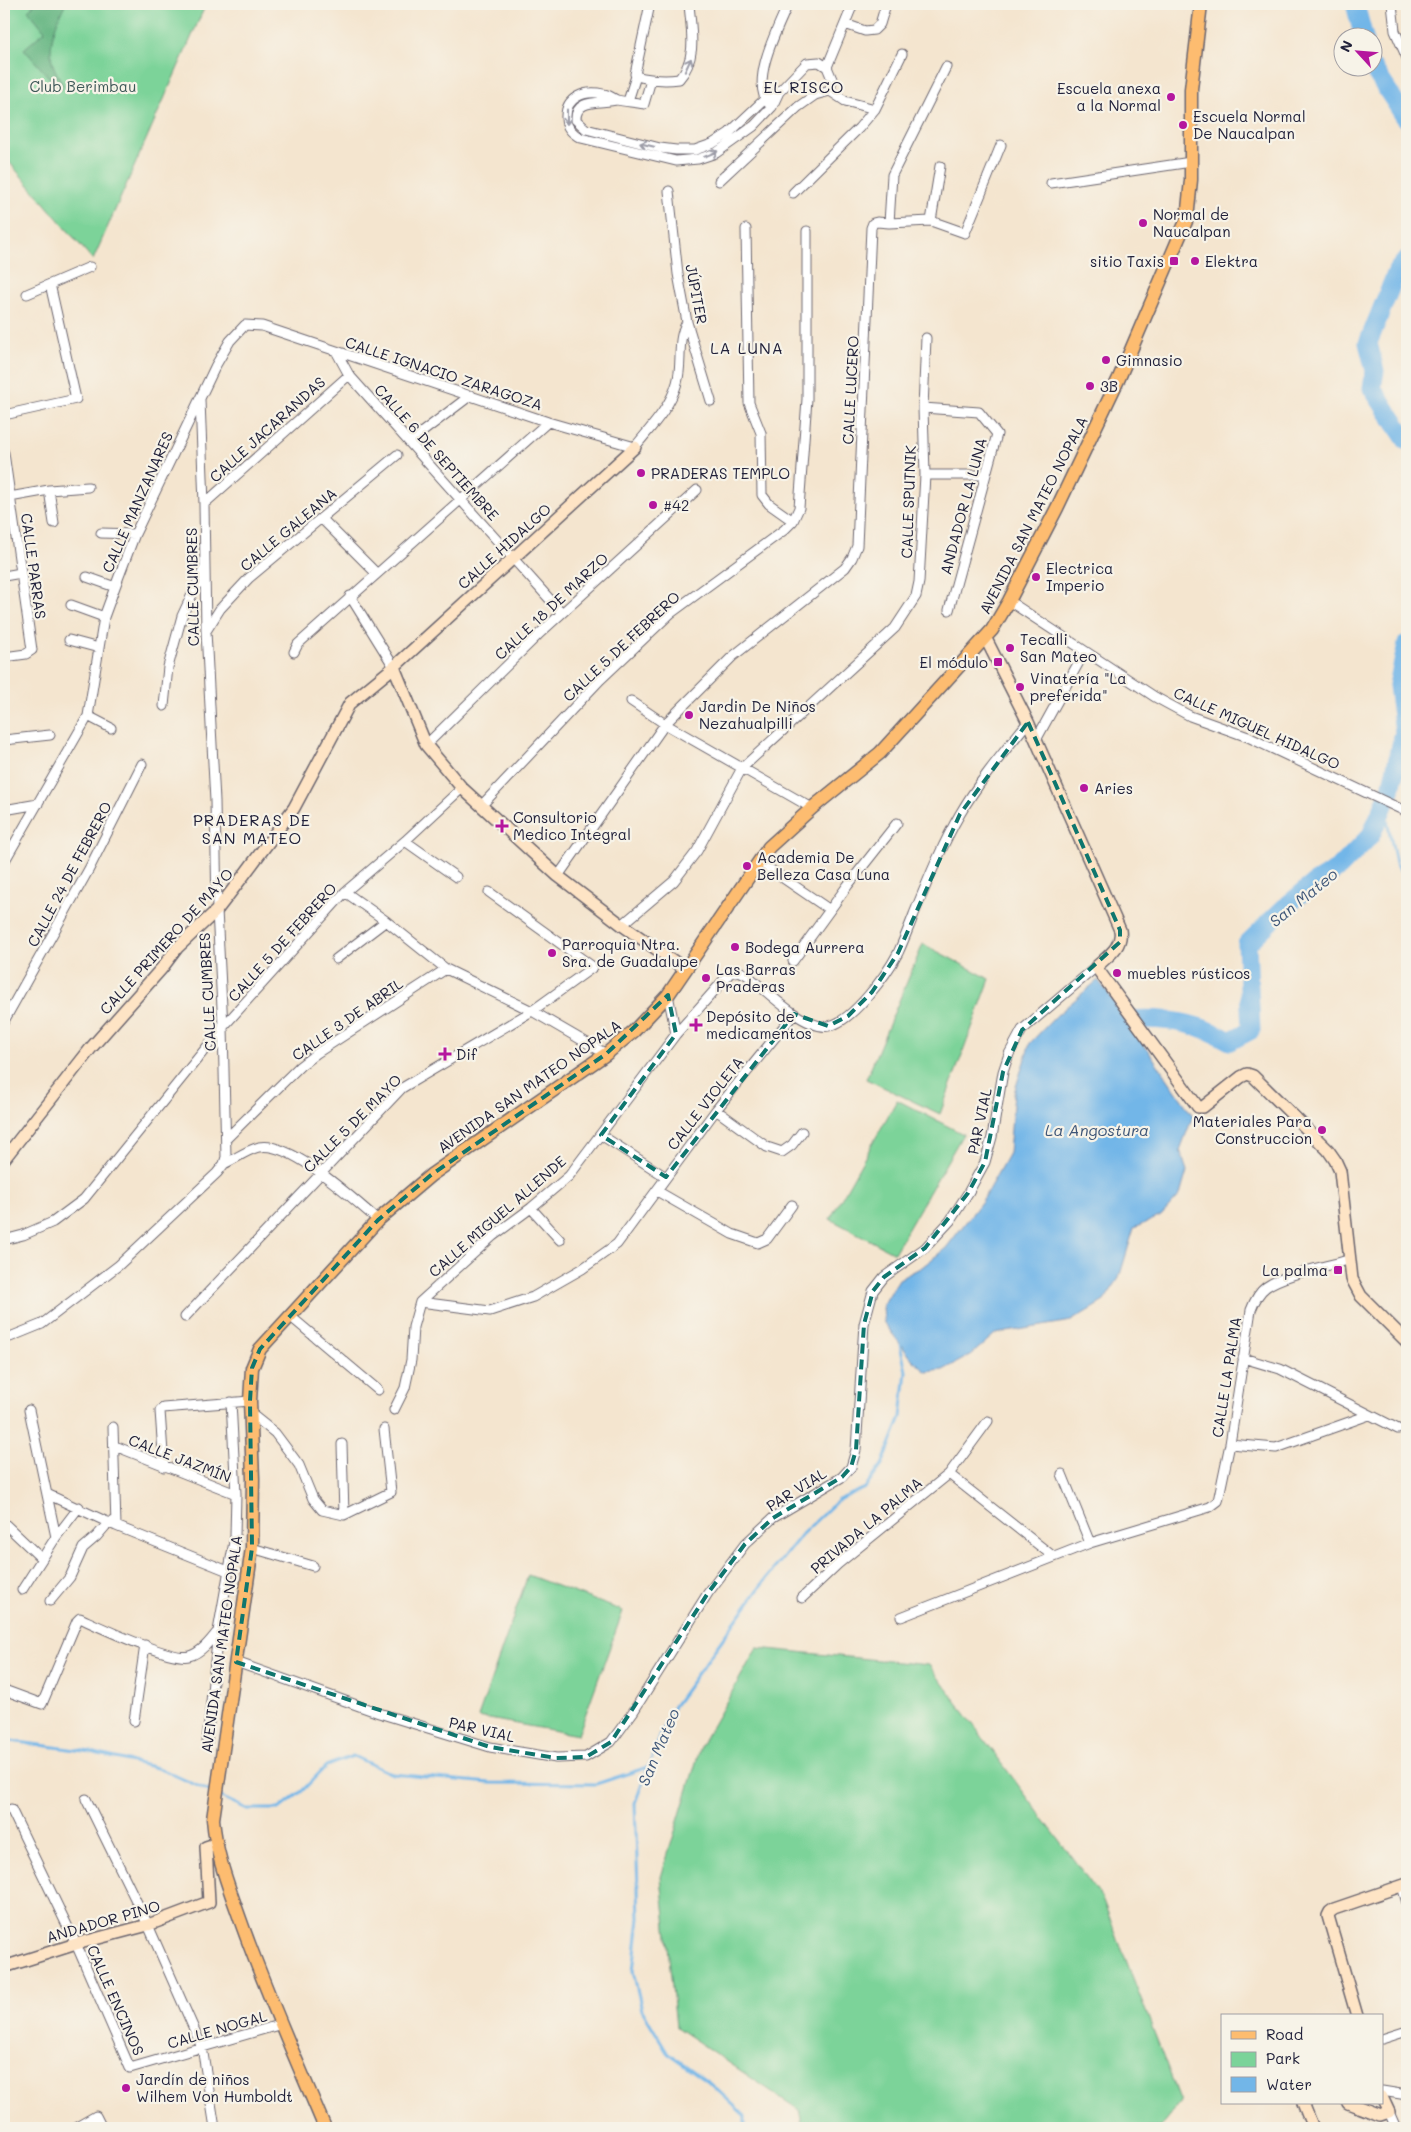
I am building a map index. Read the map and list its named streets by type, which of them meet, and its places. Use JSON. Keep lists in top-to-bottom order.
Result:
{
  "streets": {
    "main road": ["AVENIDA SAN MATEO NOPALA"],
    "street": [
      "JÚPITER",
      "CALLE IGNACIO ZARAGOZA",
      "CALLE LUCERO",
      "CALLE JACARANDAS",
      "CALLE 6 DE SEPTIEMBRE",
      "CALLE MANZANARES",
      "CALLE SPUTNIK",
      "ANDADOR LA LUNA",
      "CALLE GALEANA",
      "CALLE HIDALGO",
      "CALLE PARRAS",
      "CALLE CUMBRES",
      "CALLE 18 DE MARZO",
      "CALLE 5 DE FEBRERO",
      "CALLE MIGUEL HIDALGO",
      "CALLE 24 DE FEBRERO",
      "CALLE PRIMERO DE MAYO",
      "CALLE 3 DE ABRIL",
      "CALLE VIOLETA",
      "PAR VIAL",
      "CALLE 5 DE MAYO",
      "CALLE MIGUEL ALLENDE",
      "CALLE LA PALMA",
      "CALLE JAZMÍN",
      "PRIVADA LA PALMA",
      "ANDADOR PINO",
      "CALLE ENCINOS",
      "CALLE NOGAL"
    ]
  },
  "crossings": [
    ["CALLE IGNACIO ZARAGOZA", "CALLE 6 DE SEPTIEMBRE"],
    ["CALLE IGNACIO ZARAGOZA", "CALLE MANZANARES"],
    ["CALLE IGNACIO ZARAGOZA", "CALLE HIDALGO"],
    ["CALLE JACARANDAS", "CALLE 6 DE SEPTIEMBRE"],
    ["CALLE JACARANDAS", "CALLE CUMBRES"],
    ["CALLE 6 DE SEPTIEMBRE", "CALLE HIDALGO"],
    ["CALLE 6 DE SEPTIEMBRE", "CALLE 18 DE MARZO"],
    ["CALLE MANZANARES", "CALLE CUMBRES"],
    ["CALLE SPUTNIK", "ANDADOR LA LUNA"],
    ["AVENIDA SAN MATEO NOPALA", "CALLE MIGUEL HIDALGO"],
    ["AVENIDA SAN MATEO NOPALA", "PAR VIAL"],
    ["AVENIDA SAN MATEO NOPALA", "ANDADOR PINO"],
    ["AVENIDA SAN MATEO NOPALA", "CALLE NOGAL"],
    ["CALLE GALEANA", "CALLE CUMBRES"],
    ["CALLE HIDALGO", "CALLE PRIMERO DE MAYO"],
    ["CALLE CUMBRES", "CALLE 5 DE FEBRERO"],
    ["CALLE CUMBRES", "CALLE PRIMERO DE MAYO"],
    ["CALLE CUMBRES", "CALLE 3 DE ABRIL"],
    ["CALLE VIOLETA", "CALLE MIGUEL ALLENDE"],
    ["ANDADOR PINO", "CALLE ENCINOS"],
    ["CALLE ENCINOS", "CALLE NOGAL"]
  ],
  "districts": ["EL RISCO", "LA LUNA", "PRADERAS DE SAN MATEO"],
  "water": ["San Mateo", "La Angostura"],
  "parks": ["Club Berimbau"],
  "places": {
    "other": [
      "Escuela anexa a la Normal",
      "Escuela Normal De Naucalpan",
      "Normal de Naucalpan",
      "Elektra",
      "Gimnasio",
      "3B",
      "PRADERAS TEMPLO",
      "#42",
      "Electrica Imperio",
      "Tecalli San Mateo",
      "Vinatería \"La preferida\"",
      "Jardin De Niños Nezahualpilli",
      "Aries",
      "Academia De Belleza Casa Luna",
      "Bodega Aurrera",
      "Parroquia Ntra. Sra. de Guadalupe",
      "muebles rústicos",
      "Las Barras Praderas",
      "Materiales Para Construccion",
      "Jardín de niños Wilhem Von Humboldt"
    ],
    "transit": ["sitio Taxis", "El módulo", "La palma"],
    "health": ["Consultorio Medico Integral", "Depósito de medicamentos", "Dif"]
  },
  "legend": ["Road", "Park", "Water"],
  "north": "top left"
}
